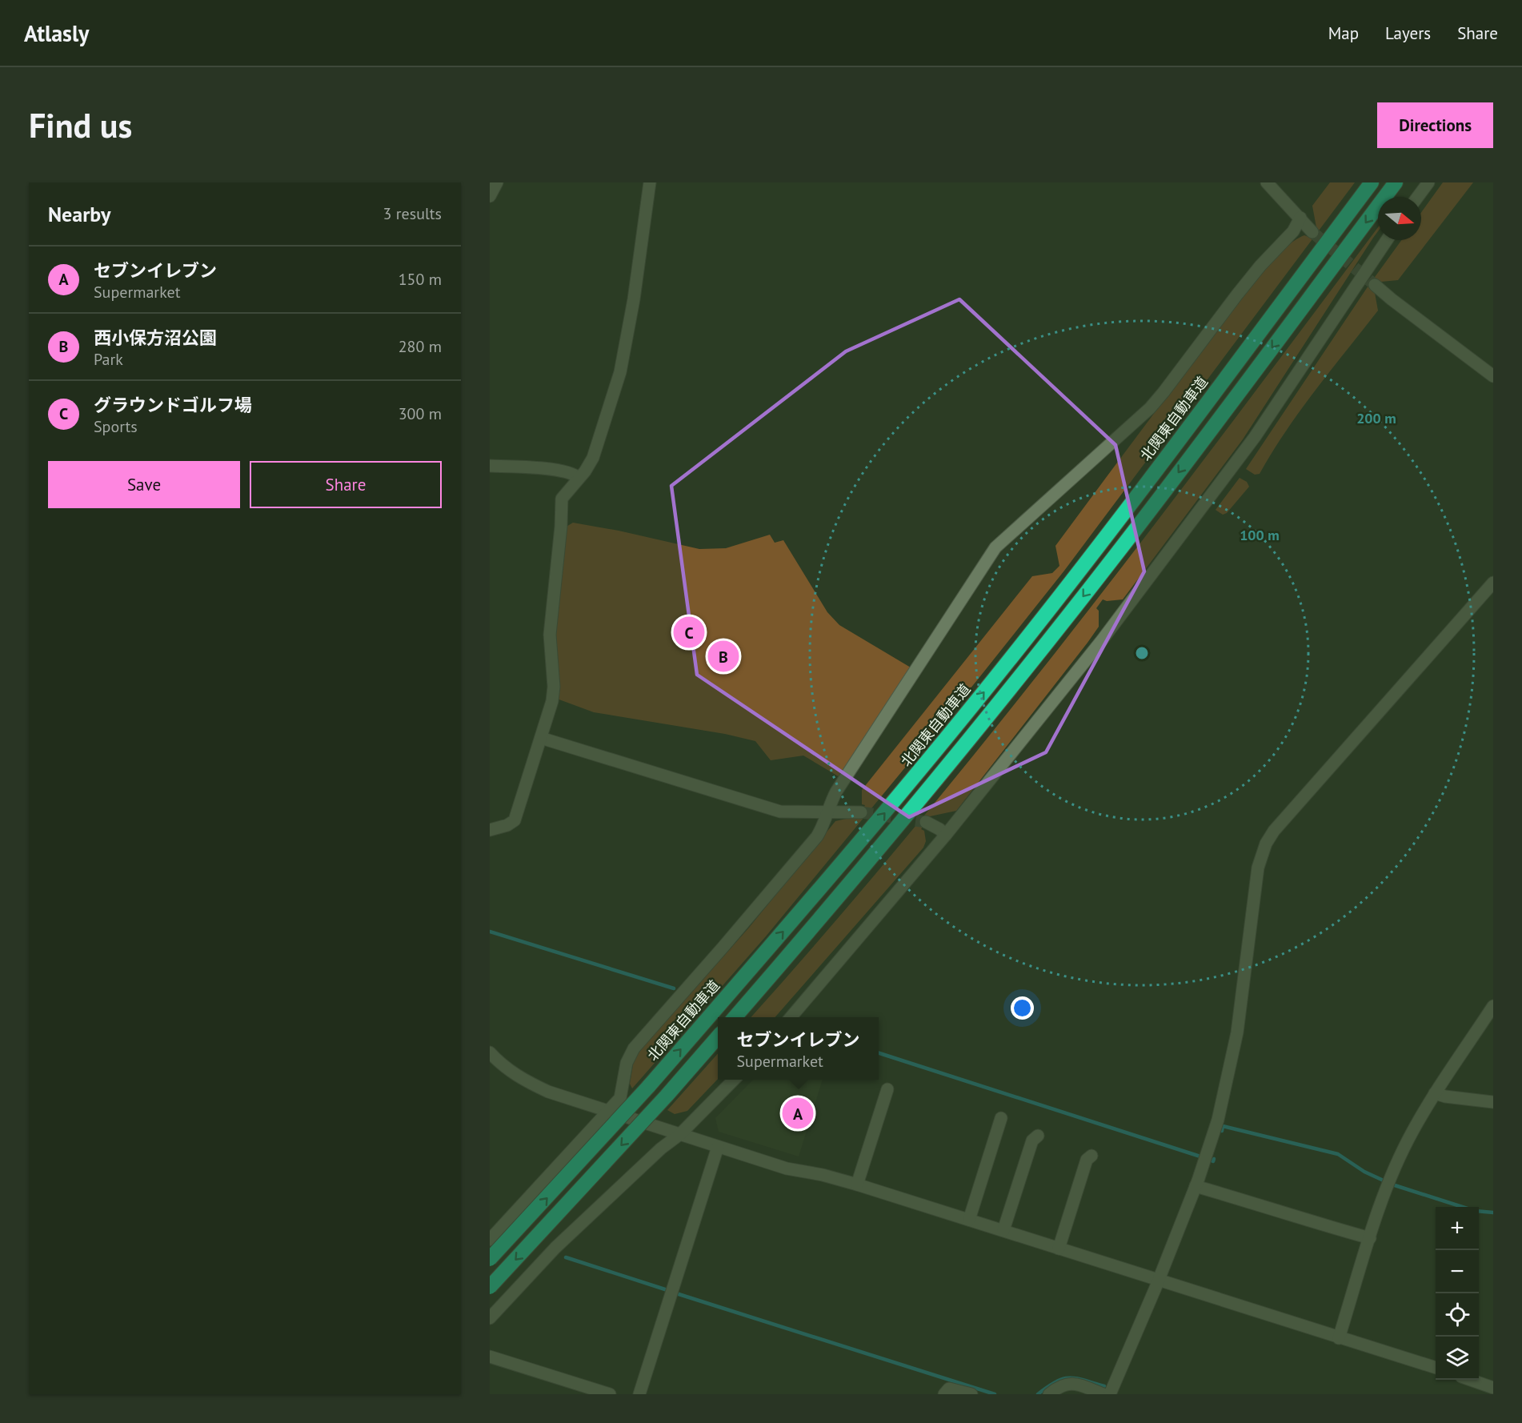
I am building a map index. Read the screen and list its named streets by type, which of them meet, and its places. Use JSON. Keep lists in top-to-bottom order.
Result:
{
  "streets": {
    "highway": ["北関東自動車道"]
  },
  "north": "right",
  "page": {
    "header": "Atlasly",
    "nav": ["Map", "Layers", "Share"],
    "buttons": [
      "Directions",
      ["Save", "Share"]
    ],
    "title": "Find us",
    "heading": ["Nearby", "3 results"],
    "list": [
      {
        "mark": "A",
        "name": "セブンイレブン",
        "note": "Supermarket",
        "value": "150 m"
      },
      {
        "mark": "B",
        "name": "西小保方沼公園",
        "note": "Park",
        "value": "280 m"
      },
      {
        "mark": "C",
        "name": "グラウンドゴルフ場",
        "note": "Sports",
        "value": "300 m"
      }
    ],
    "pins": ["C", "B", "A"],
    "popup": ["セブンイレブン", "Supermarket"],
    "map_buttons": ["+", "−"]
  },
  "rings": ["200 m", "100 m"]
}
